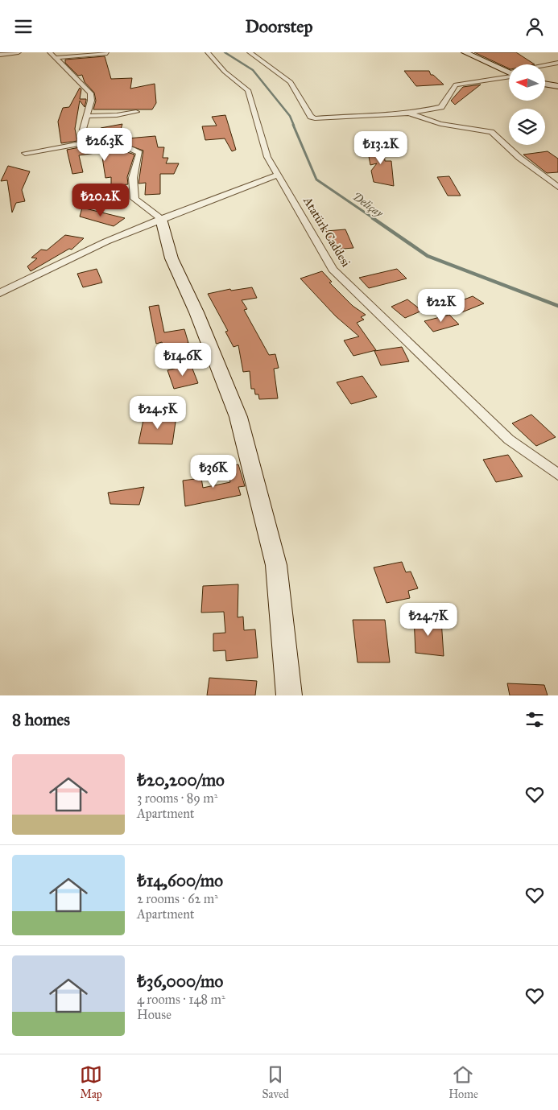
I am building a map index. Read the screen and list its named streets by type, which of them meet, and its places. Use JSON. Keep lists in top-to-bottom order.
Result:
{
  "streets": {
    "street": ["Atatürk Caddesi"]
  },
  "water": ["Deliçay"],
  "north": "left",
  "page": {
    "header": "Doorstep",
    "price": [
      "₺26.3K",
      "₺13.2K",
      "₺20.2K",
      "₺22K",
      "₺14.6K",
      "₺24.5K",
      "₺36K",
      "₺24.7K"
    ],
    "heading": "8 homes",
    "list": [
      {
        "name": "₺20,200/mo",
        "note": "3 rooms · 89 m² · Apartment"
      },
      {
        "name": "₺14,600/mo",
        "note": "2 rooms · 62 m² · Apartment"
      },
      {
        "name": "₺36,000/mo",
        "note": "4 rooms · 148 m² · House"
      }
    ],
    "tabs": ["Map", "Saved", "Home"]
  }
}
